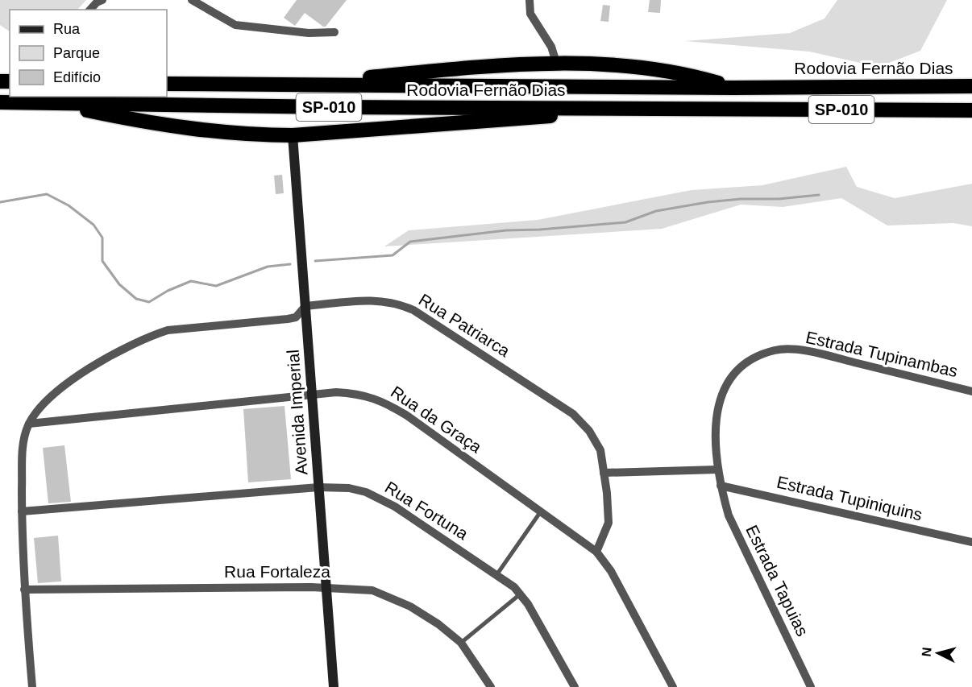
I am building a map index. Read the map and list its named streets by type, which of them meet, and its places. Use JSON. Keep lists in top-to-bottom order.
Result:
{
  "streets": {
    "highway": ["Rodovia Fernão Dias", "SP-010"],
    "main road": ["Avenida Imperial"],
    "street": [
      "Rua Patriarca",
      "Estrada Tupinambas",
      "Rua da Graça",
      "Estrada Tupiniquins",
      "Rua Fortuna",
      "Rua Fortaleza",
      "Estrada Tapuias"
    ]
  },
  "crossings": [
    ["Rua Patriarca", "Avenida Imperial"],
    ["Rua Patriarca", "Rua da Graça"],
    ["Rua Patriarca", "Rua Fortuna"],
    ["Rua Patriarca", "Rua Fortaleza"],
    ["Estrada Tupinambas", "Estrada Tupiniquins"],
    ["Estrada Tupinambas", "Estrada Tapuias"],
    ["Avenida Imperial", "Rua da Graça"],
    ["Avenida Imperial", "Rua Fortuna"],
    ["Avenida Imperial", "Rua Fortaleza"],
    ["Estrada Tupiniquins", "Estrada Tapuias"]
  ],
  "legend": ["Rua", "Parque", "Edifício"],
  "north": "left"
}
